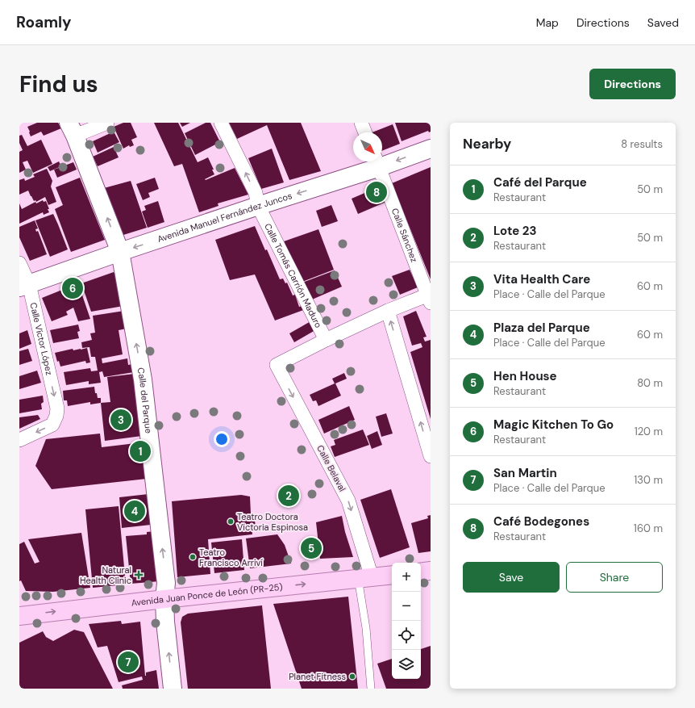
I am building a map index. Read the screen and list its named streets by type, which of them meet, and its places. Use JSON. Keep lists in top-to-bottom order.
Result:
{
  "streets": {
    "main road": ["Avenida Juan Ponce de León (PR-25)"],
    "street": [
      "Avenida Manuel Fernández Juncos",
      "Calle Sánchez",
      "Calle Tomás Carrión Maduro",
      "Calle Víctor López",
      "Calle del Parque",
      "Calle Belaval"
    ]
  },
  "crossings": [
    ["Avenida Manuel Fernández Juncos", "Calle Sánchez"],
    ["Avenida Manuel Fernández Juncos", "Calle Tomás Carrión Maduro"],
    ["Avenida Manuel Fernández Juncos", "Calle Víctor López"],
    ["Avenida Manuel Fernández Juncos", "Calle del Parque"],
    ["Calle Tomás Carrión Maduro", "Calle Belaval"],
    ["Calle del Parque", "Avenida Juan Ponce de León (PR-25)"],
    ["Calle Belaval", "Avenida Juan Ponce de León (PR-25)"]
  ],
  "one_way": [
    "Calle Tomás Carrión Maduro",
    "Calle Víctor López",
    "Calle del Parque",
    "Avenida Juan Ponce de León (PR-25)"
  ],
  "places": {
    "other": ["Teatro Doctora Victoria Espinosa", "Teatro Francisco Arriví", "Planet Fitness"],
    "health": ["Natural Health Clinic"]
  },
  "north": "bottom right",
  "page": {
    "header": "Roamly",
    "nav": ["Map", "Directions", "Saved"],
    "buttons": [
      "Directions",
      ["Save", "Share"]
    ],
    "title": "Find us",
    "heading": ["Nearby", "8 results"],
    "list": [
      {
        "mark": "1",
        "name": "Café del Parque",
        "note": "Restaurant",
        "value": "50 m"
      },
      {
        "mark": "2",
        "name": "Lote 23",
        "note": "Restaurant",
        "value": "50 m"
      },
      {
        "mark": "3",
        "name": "Vita Health Care",
        "note": "Place · Calle del Parque",
        "value": "60 m"
      },
      {
        "mark": "4",
        "name": "Plaza del Parque",
        "note": "Place · Calle del Parque",
        "value": "60 m"
      },
      {
        "mark": "5",
        "name": "Hen House",
        "note": "Restaurant",
        "value": "80 m"
      },
      {
        "mark": "6",
        "name": "Magic Kitchen To Go",
        "note": "Restaurant",
        "value": "120 m"
      },
      {
        "mark": "7",
        "name": "San Martin",
        "note": "Place · Calle del Parque",
        "value": "130 m"
      },
      {
        "mark": "8",
        "name": "Café Bodegones",
        "note": "Restaurant",
        "value": "160 m"
      }
    ],
    "pins": [
      "8",
      "6",
      "3",
      "1",
      "2",
      "4",
      "5",
      "7"
    ],
    "map_buttons": ["+", "−"]
  }
}
